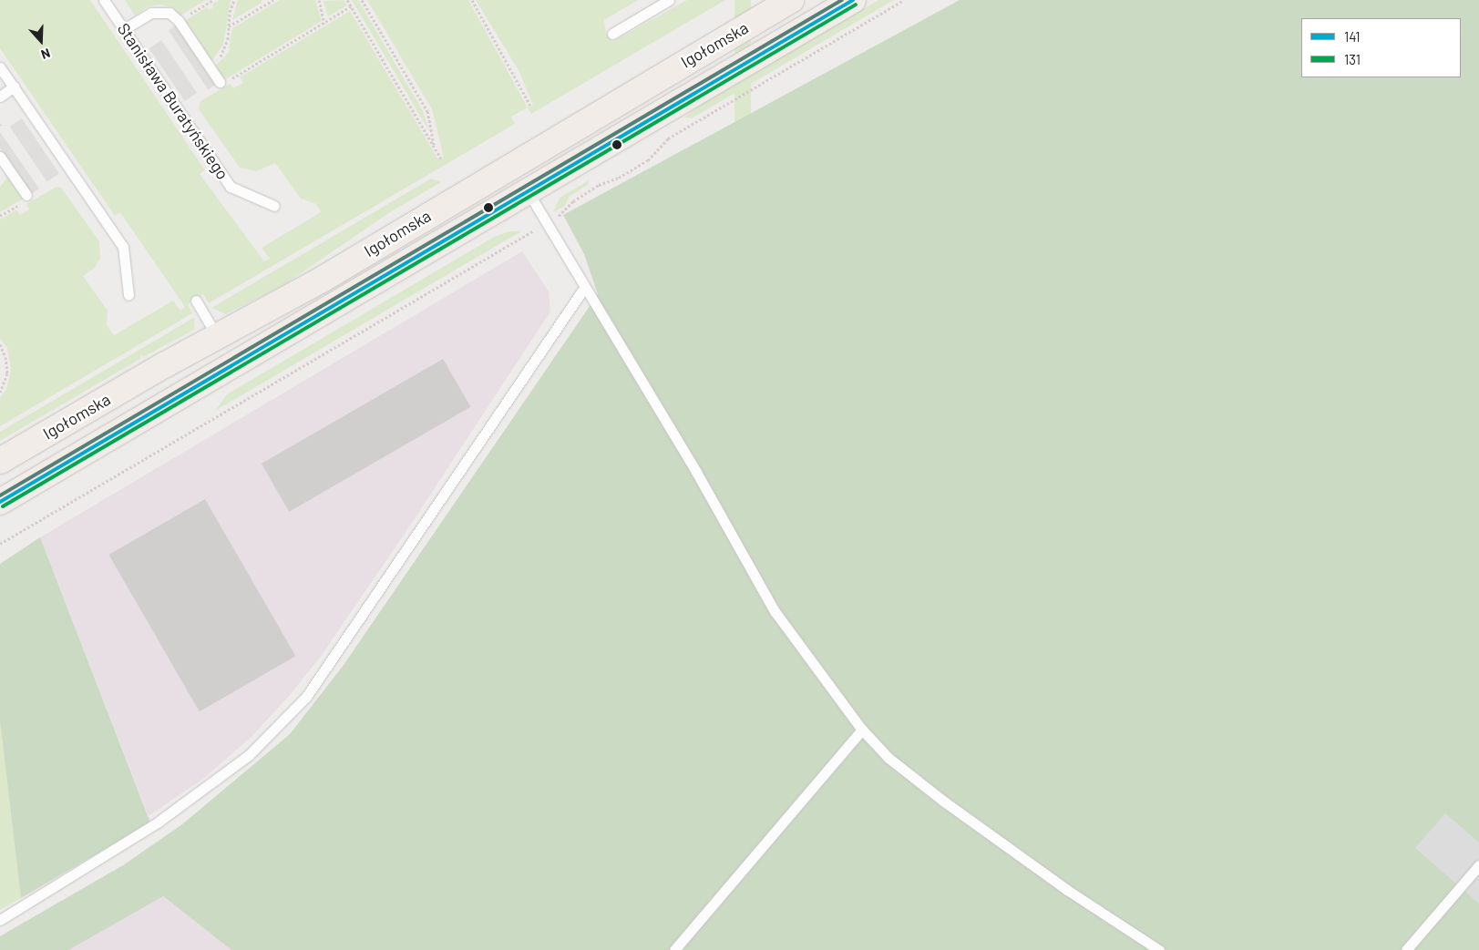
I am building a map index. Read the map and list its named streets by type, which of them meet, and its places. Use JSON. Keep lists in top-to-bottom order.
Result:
{
  "streets": {
    "main road": ["Igołomska"],
    "lane": ["Stanisława Buratyńskiego"]
  },
  "lines": ["transit line 141", "transit line 131"],
  "legend": ["141", "131"],
  "north": "bottom"
}
